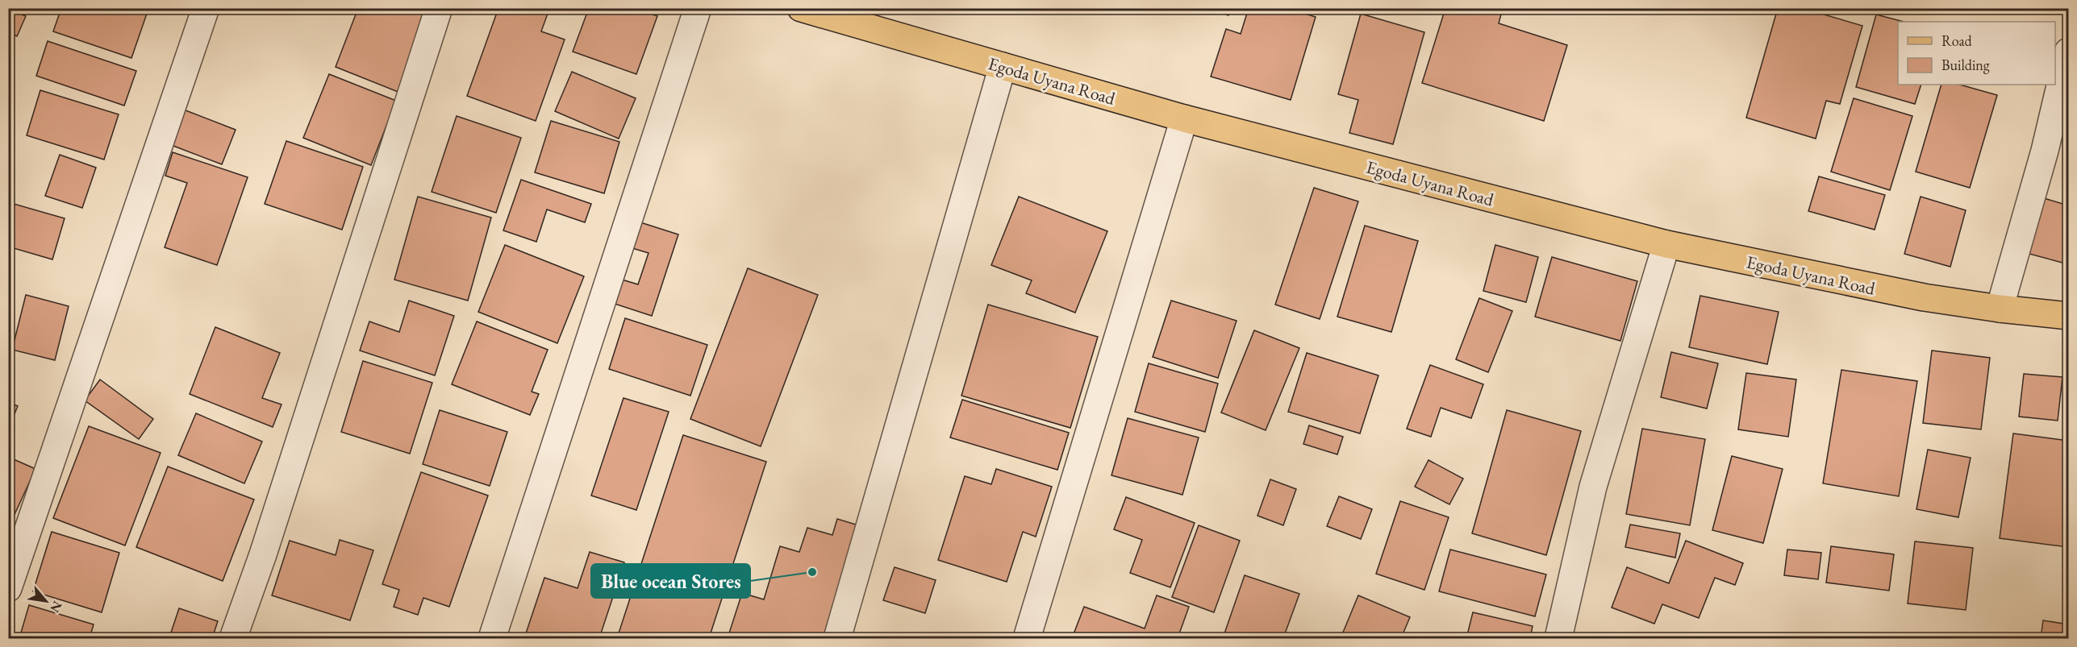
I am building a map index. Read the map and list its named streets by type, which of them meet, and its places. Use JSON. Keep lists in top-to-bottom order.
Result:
{
  "streets": {
    "main road": ["Egoda Uyana Road"]
  },
  "places": ["Blue ocean Stores"],
  "legend": ["Road", "Building"],
  "north": "bottom right"
}
